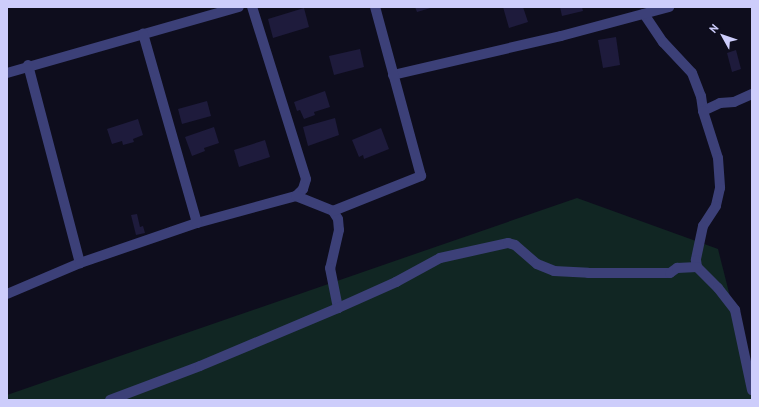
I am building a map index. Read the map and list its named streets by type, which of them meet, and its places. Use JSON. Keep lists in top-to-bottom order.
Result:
{
  "north": "top left"
}
